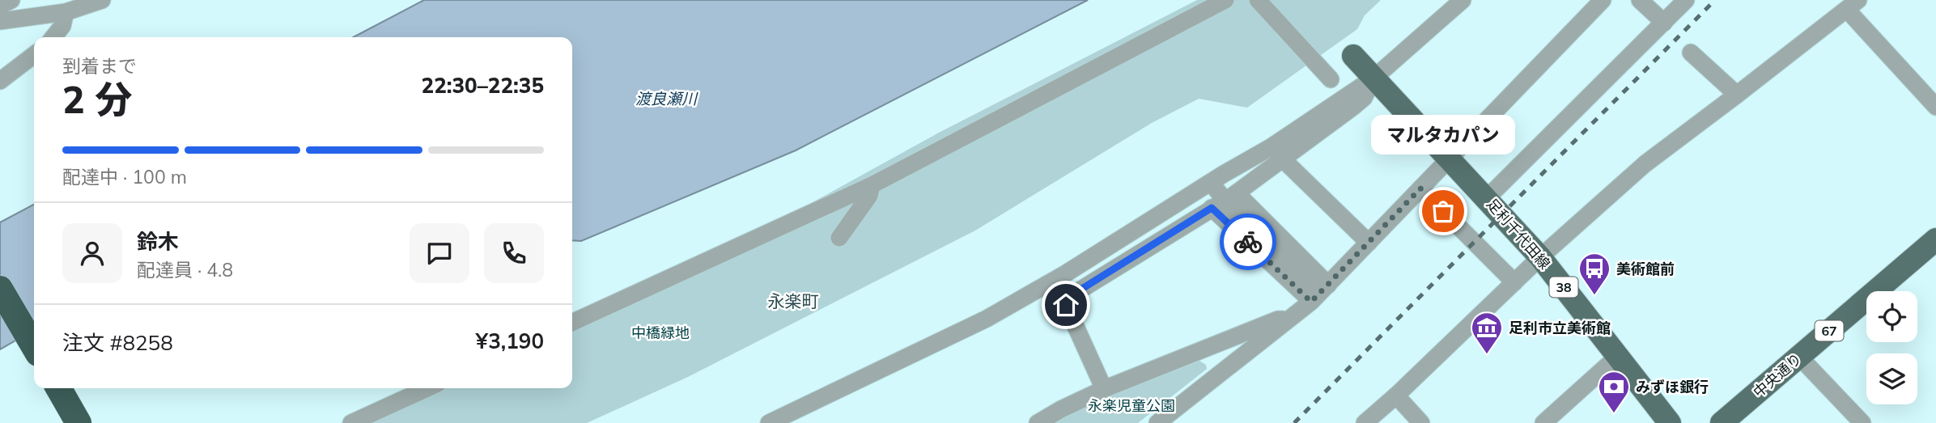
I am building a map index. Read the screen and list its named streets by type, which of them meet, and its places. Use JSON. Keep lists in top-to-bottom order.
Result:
{
  "streets": {
    "main road": [
      "足利千代田線",
      "38",
      "67",
      "中央通り"
    ]
  },
  "districts": ["永楽町"],
  "water": ["渡良瀬川"],
  "parks": ["中橋緑地", "永楽児童公園"],
  "places": {
    "other": ["マルタカパン"],
    "bus stop": ["美術館前"],
    "museum": ["足利市立美術館"],
    "bank": ["みずほ銀行"]
  },
  "page": {
    "heading": ["2 分", "到着まで", "22:30–22:35"],
    "panel": [
      "鈴木",
      "配達員 · 4.8",
      "注文 #8258",
      "¥3,190"
    ],
    "bubble": "マルタカパン",
    "bar": "配達中 · 100 m"
  }
}
